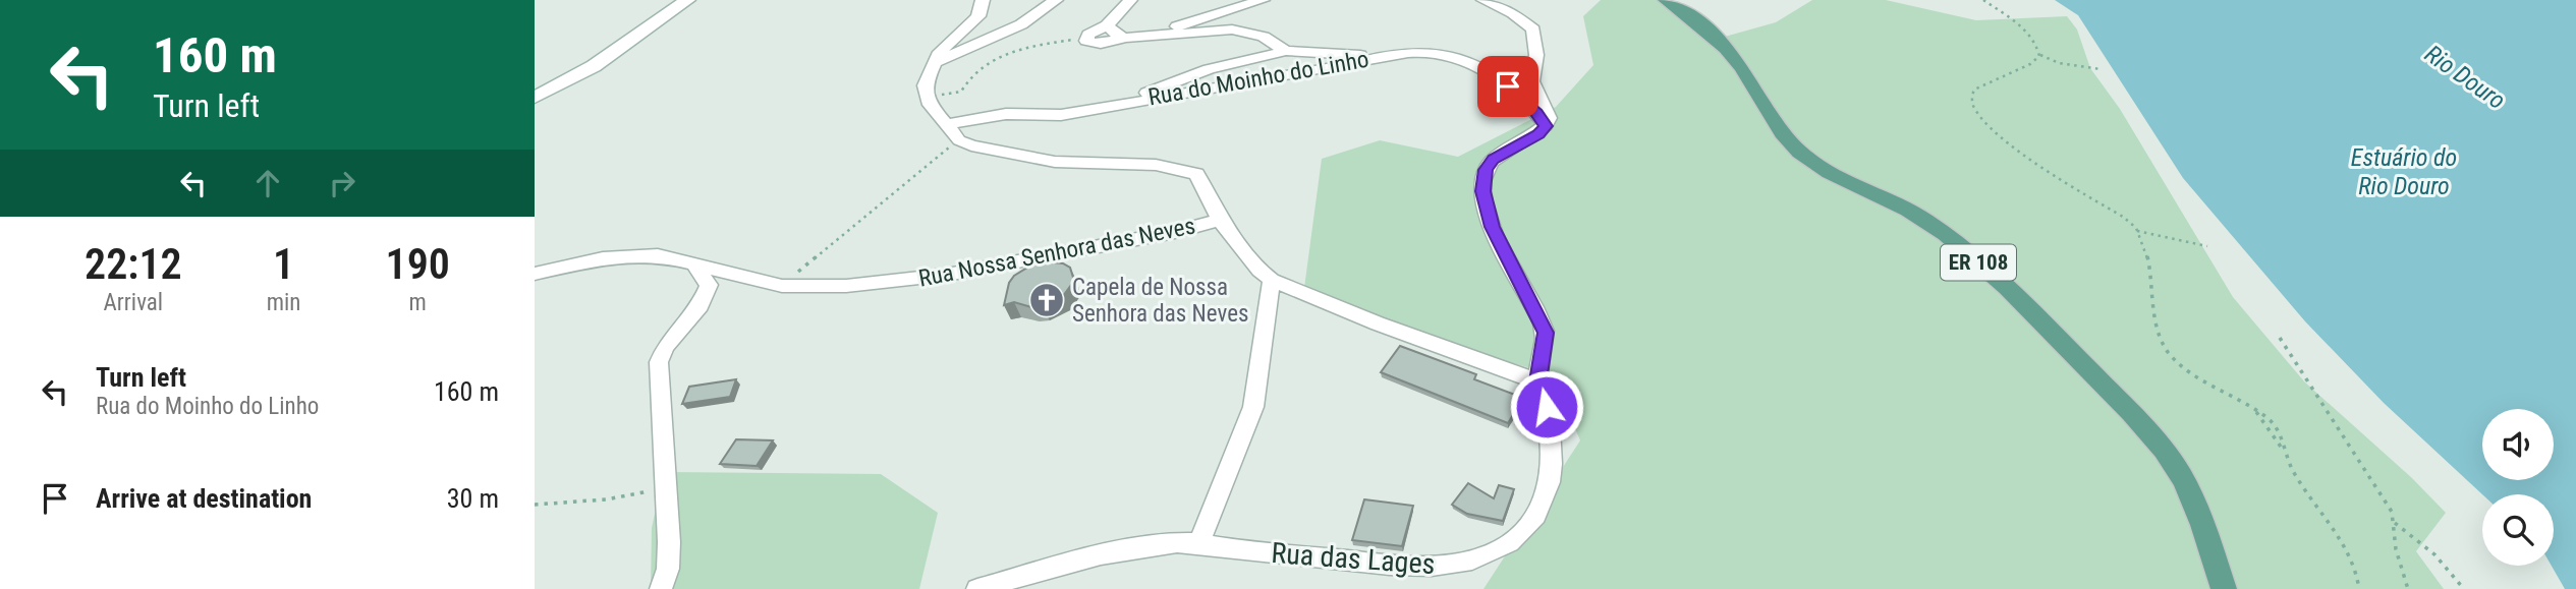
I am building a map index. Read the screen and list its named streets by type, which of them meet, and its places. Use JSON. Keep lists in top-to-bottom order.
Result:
{
  "streets": {
    "main road": ["ER 108"],
    "street": ["Rua do Moinho do Linho", "Rua Nossa Senhora das Neves", "Rua das Lages"]
  },
  "crossings": [
    ["Rua Nossa Senhora das Neves", "Rua das Lages"]
  ],
  "water": ["Rio Douro", "Estuário do Rio Douro"],
  "places": {
    "church": ["Capela de Nossa Senhora das Neves"]
  },
  "page": {
    "turn": ["160 m", "Turn left"],
    "eta": [
      "22:12",
      "Arrival",
      "1",
      "min",
      "190",
      "m"
    ],
    "list": [
      {
        "name": "Turn left",
        "note": "Rua do Moinho do Linho",
        "value": "160 m"
      },
      {
        "name": "Arrive at destination",
        "value": "30 m"
      }
    ]
  }
}
